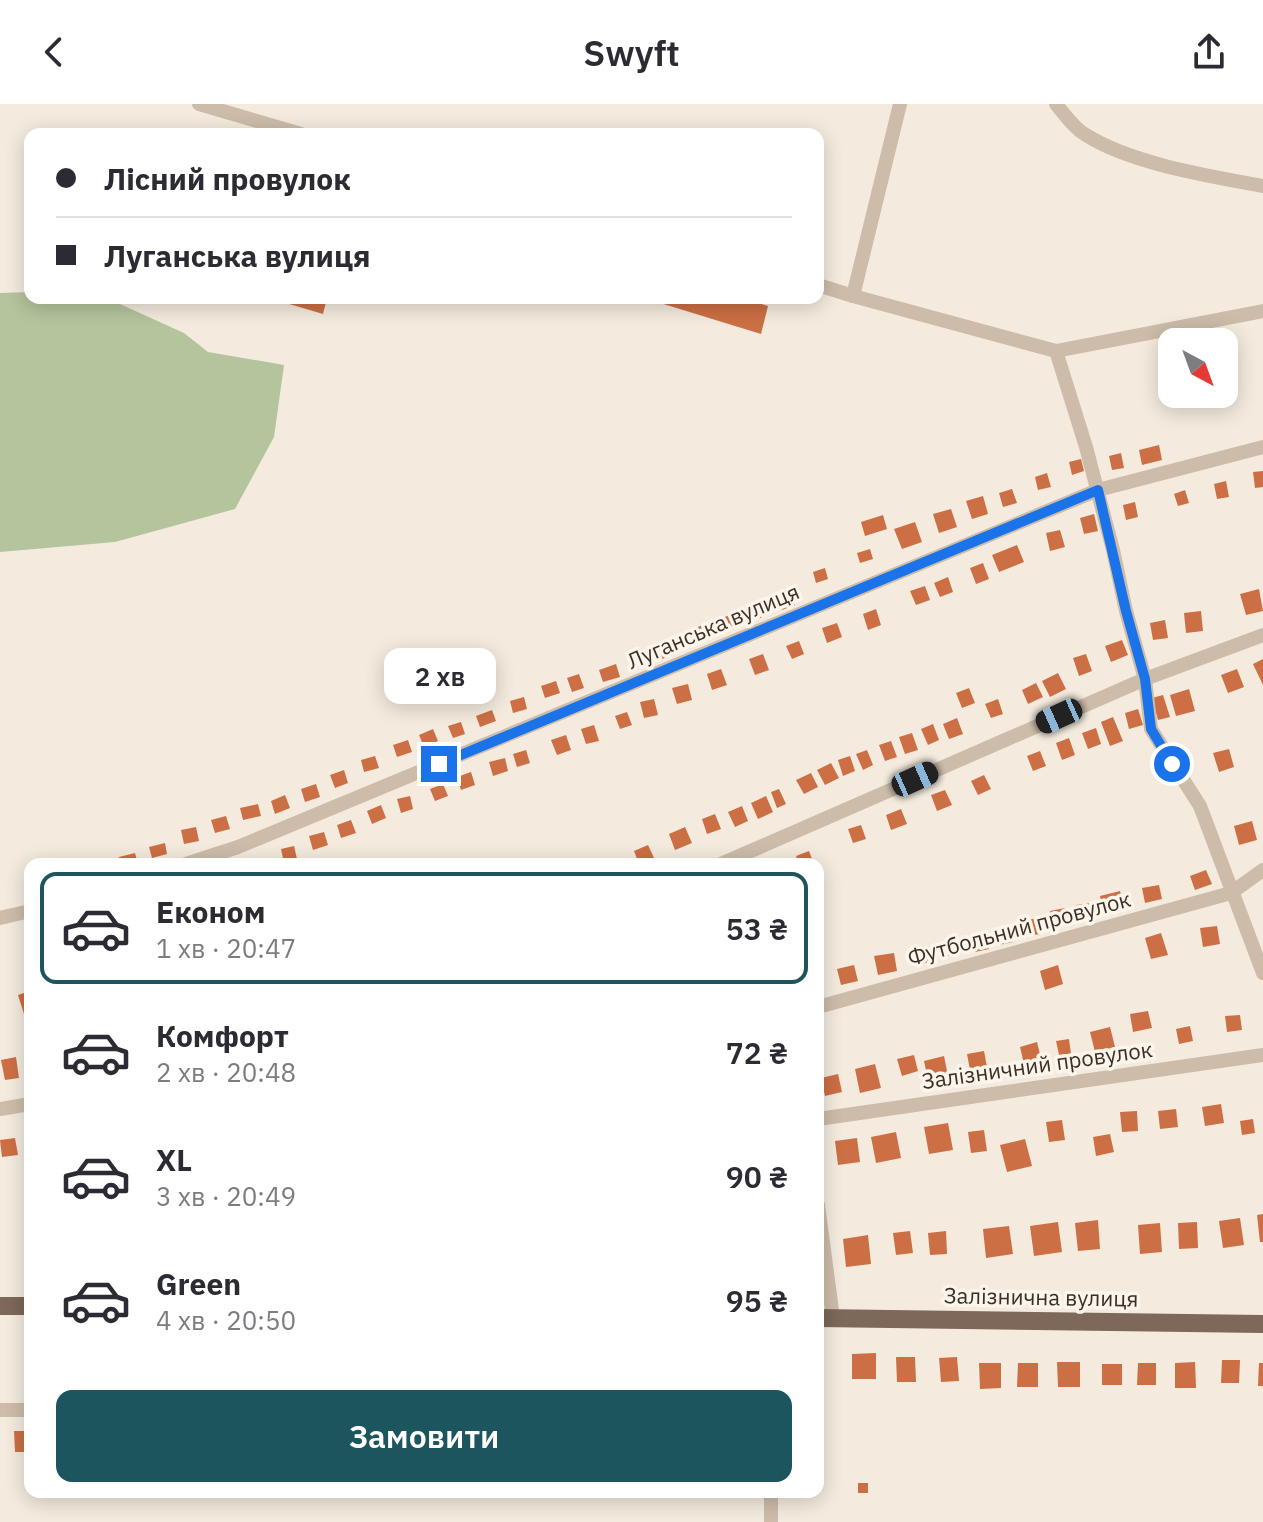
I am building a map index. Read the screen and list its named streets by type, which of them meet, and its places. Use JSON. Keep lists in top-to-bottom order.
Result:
{
  "streets": {
    "main road": ["Залізнична вулиця"],
    "street": ["Луганська вулиця", "Футбольний провулок", "Залізничний провулок"]
  },
  "north": "bottom right",
  "page": {
    "header": "Swyft",
    "banner": ["Лісний провулок", "Луганська вулиця"],
    "bubble": "2 хв",
    "list": [
      {
        "name": "Економ",
        "note": "1 хв · 20:47",
        "value": "53 ₴"
      },
      {
        "name": "Комфорт",
        "note": "2 хв · 20:48",
        "value": "72 ₴"
      },
      {
        "name": "XL",
        "note": "3 хв · 20:49",
        "value": "90 ₴"
      },
      {
        "name": "Green",
        "note": "4 хв · 20:50",
        "value": "95 ₴"
      }
    ],
    "buttons": "Замовити"
  }
}
